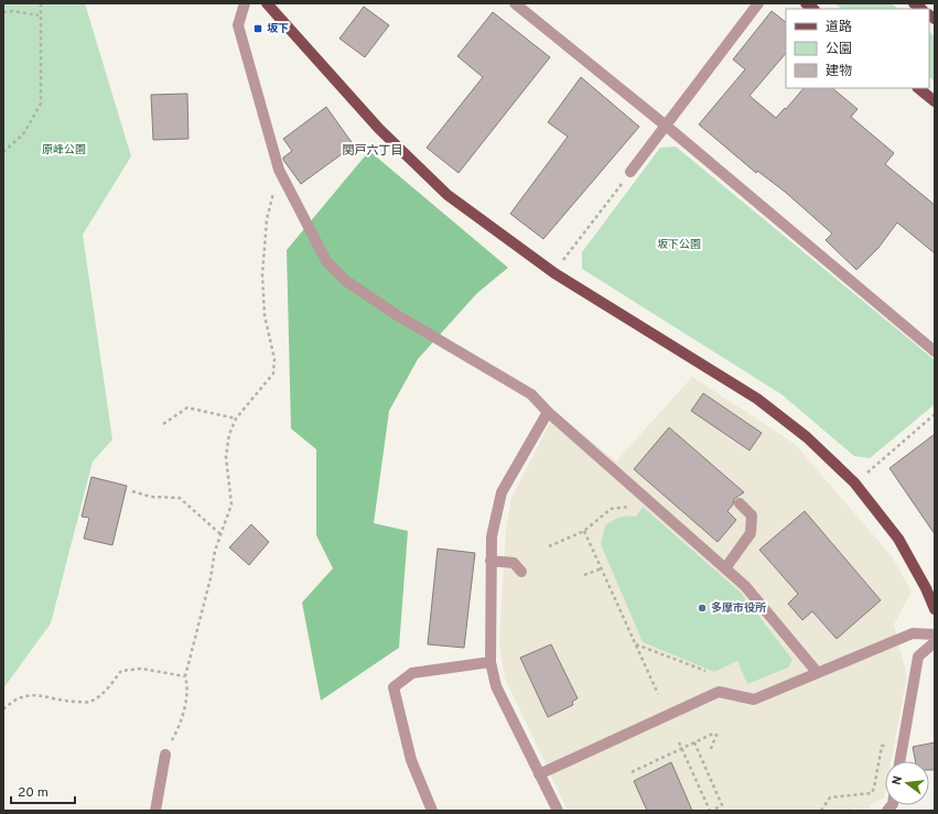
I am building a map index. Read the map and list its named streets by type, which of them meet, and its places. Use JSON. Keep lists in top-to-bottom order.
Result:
{
  "districts": ["関戸六丁目"],
  "parks": ["原峰公園", "坂下公園"],
  "places": {
    "transit": ["坂下"],
    "other": ["多摩市役所"]
  },
  "legend": ["道路", "公園", "建物"],
  "scale_bar": "20 m",
  "north": "left"
}
